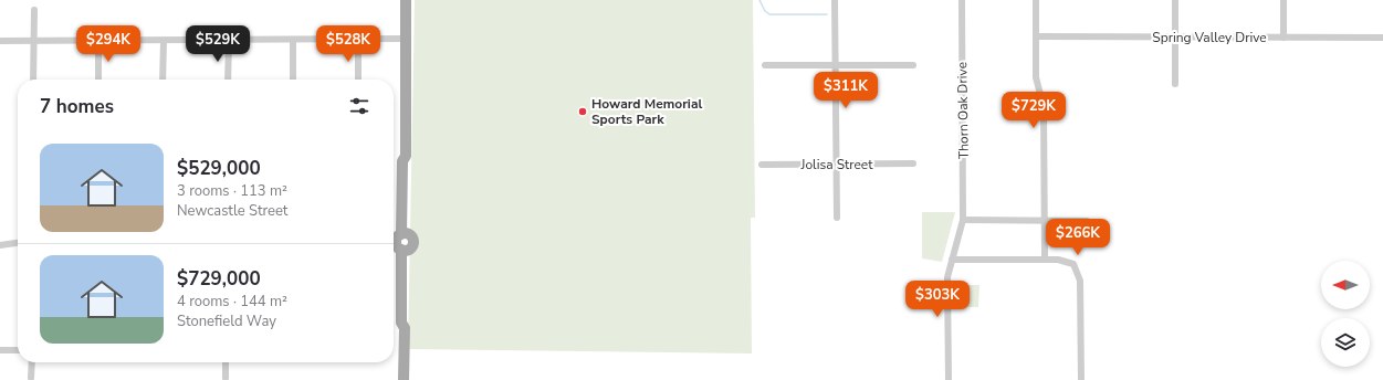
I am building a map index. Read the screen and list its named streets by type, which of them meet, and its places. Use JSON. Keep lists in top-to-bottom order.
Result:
{
  "streets": {
    "street": ["Spring Valley Drive", "Thorn Oak Drive", "Jolisa Street"]
  },
  "places": ["Howard Memorial Sports Park"],
  "north": "left",
  "page": {
    "price": [
      "$294K",
      "$529K",
      "$528K",
      "$311K",
      "$729K",
      "$266K",
      "$303K"
    ],
    "heading": "7 homes",
    "list": [
      {
        "name": "$529,000",
        "note": "3 rooms · 113 m² · Newcastle Street"
      },
      {
        "name": "$729,000",
        "note": "4 rooms · 144 m² · Stonefield Way"
      }
    ]
  }
}
